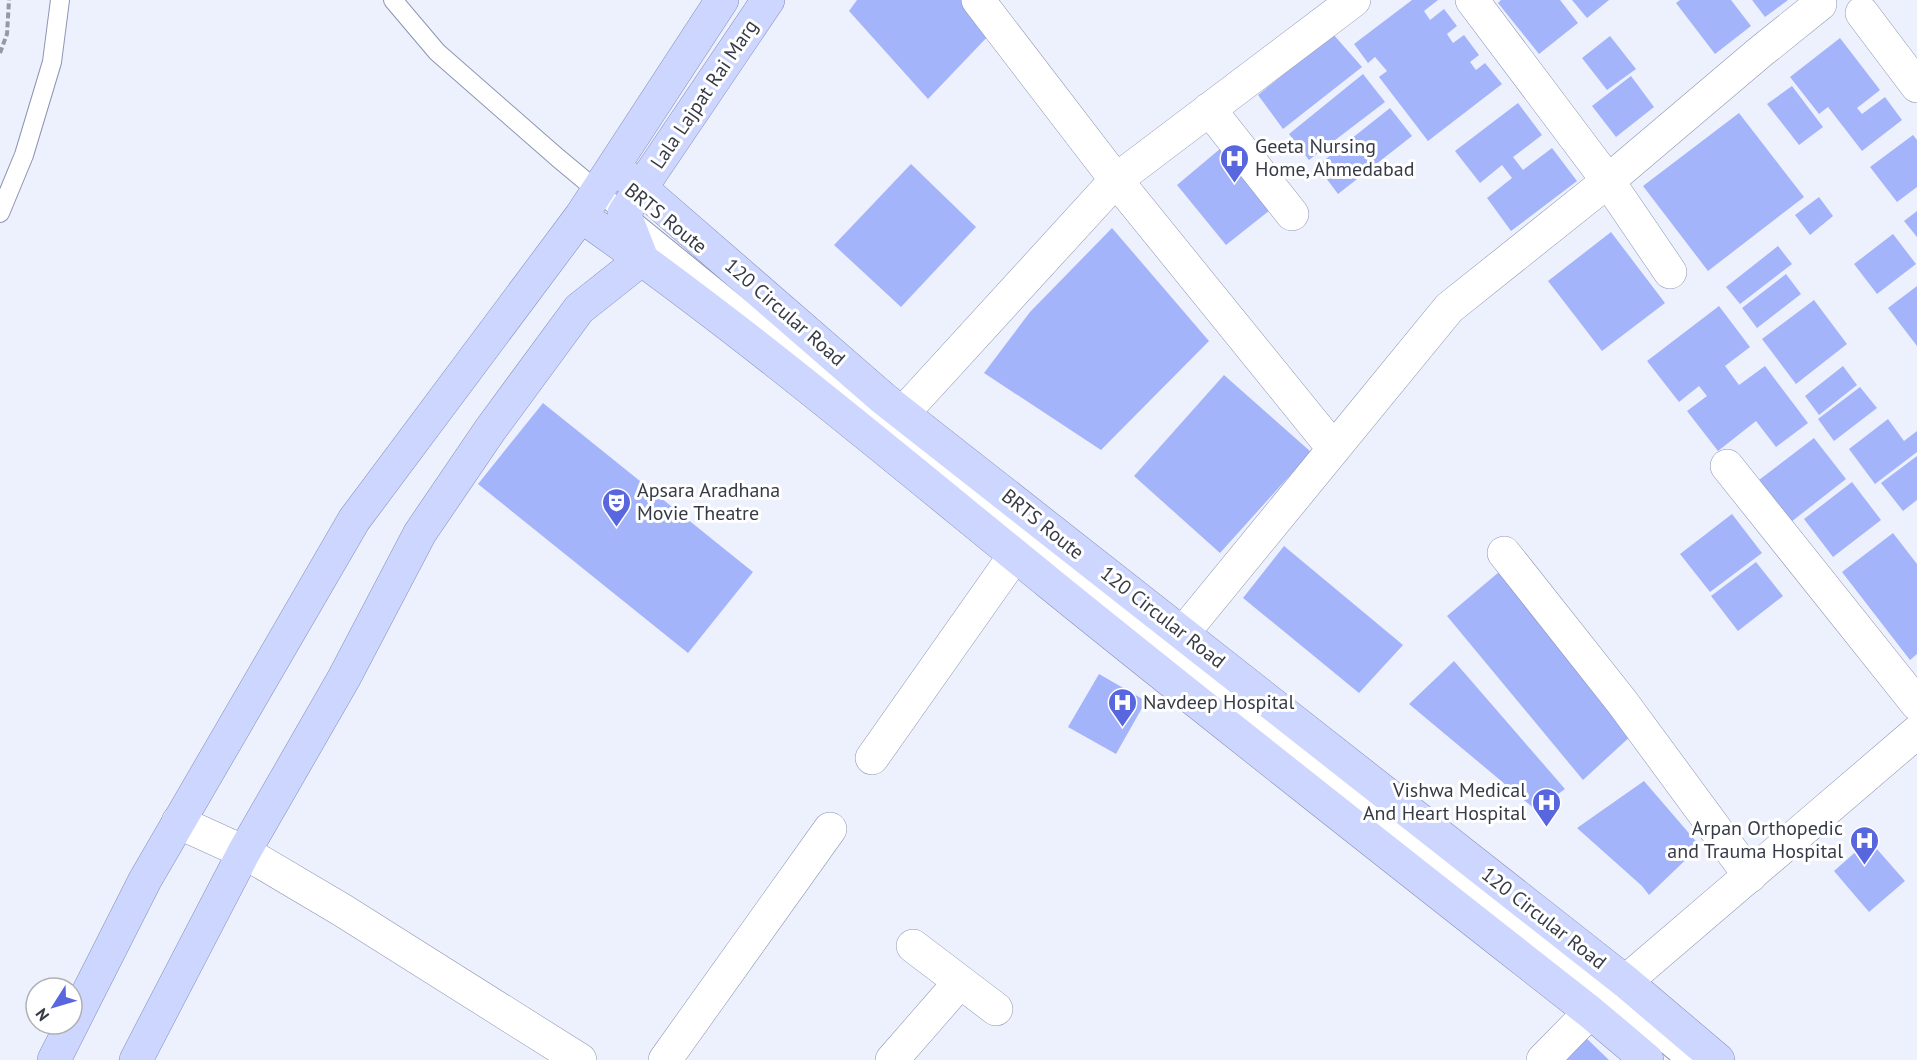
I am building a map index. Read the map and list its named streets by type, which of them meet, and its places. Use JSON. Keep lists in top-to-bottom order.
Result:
{
  "streets": {
    "main road": ["Lala Lajpat Rai Marg", "120 Circular Road"],
    "lane": ["BRTS Route"]
  },
  "crossings": [
    ["Lala Lajpat Rai Marg", "BRTS Route"],
    ["Lala Lajpat Rai Marg", "120 Circular Road"],
    ["BRTS Route", "120 Circular Road"]
  ],
  "places": {
    "hospital": [
      "Geeta Nursing Home, Ahmedabad",
      "Navdeep Hospital",
      "Vishwa Medical And Heart Hospital",
      "Arpan Orthopedic and Trauma Hospital"
    ],
    "theatre": ["Apsara Aradhana Movie Theatre"]
  },
  "north": "bottom left"
}
